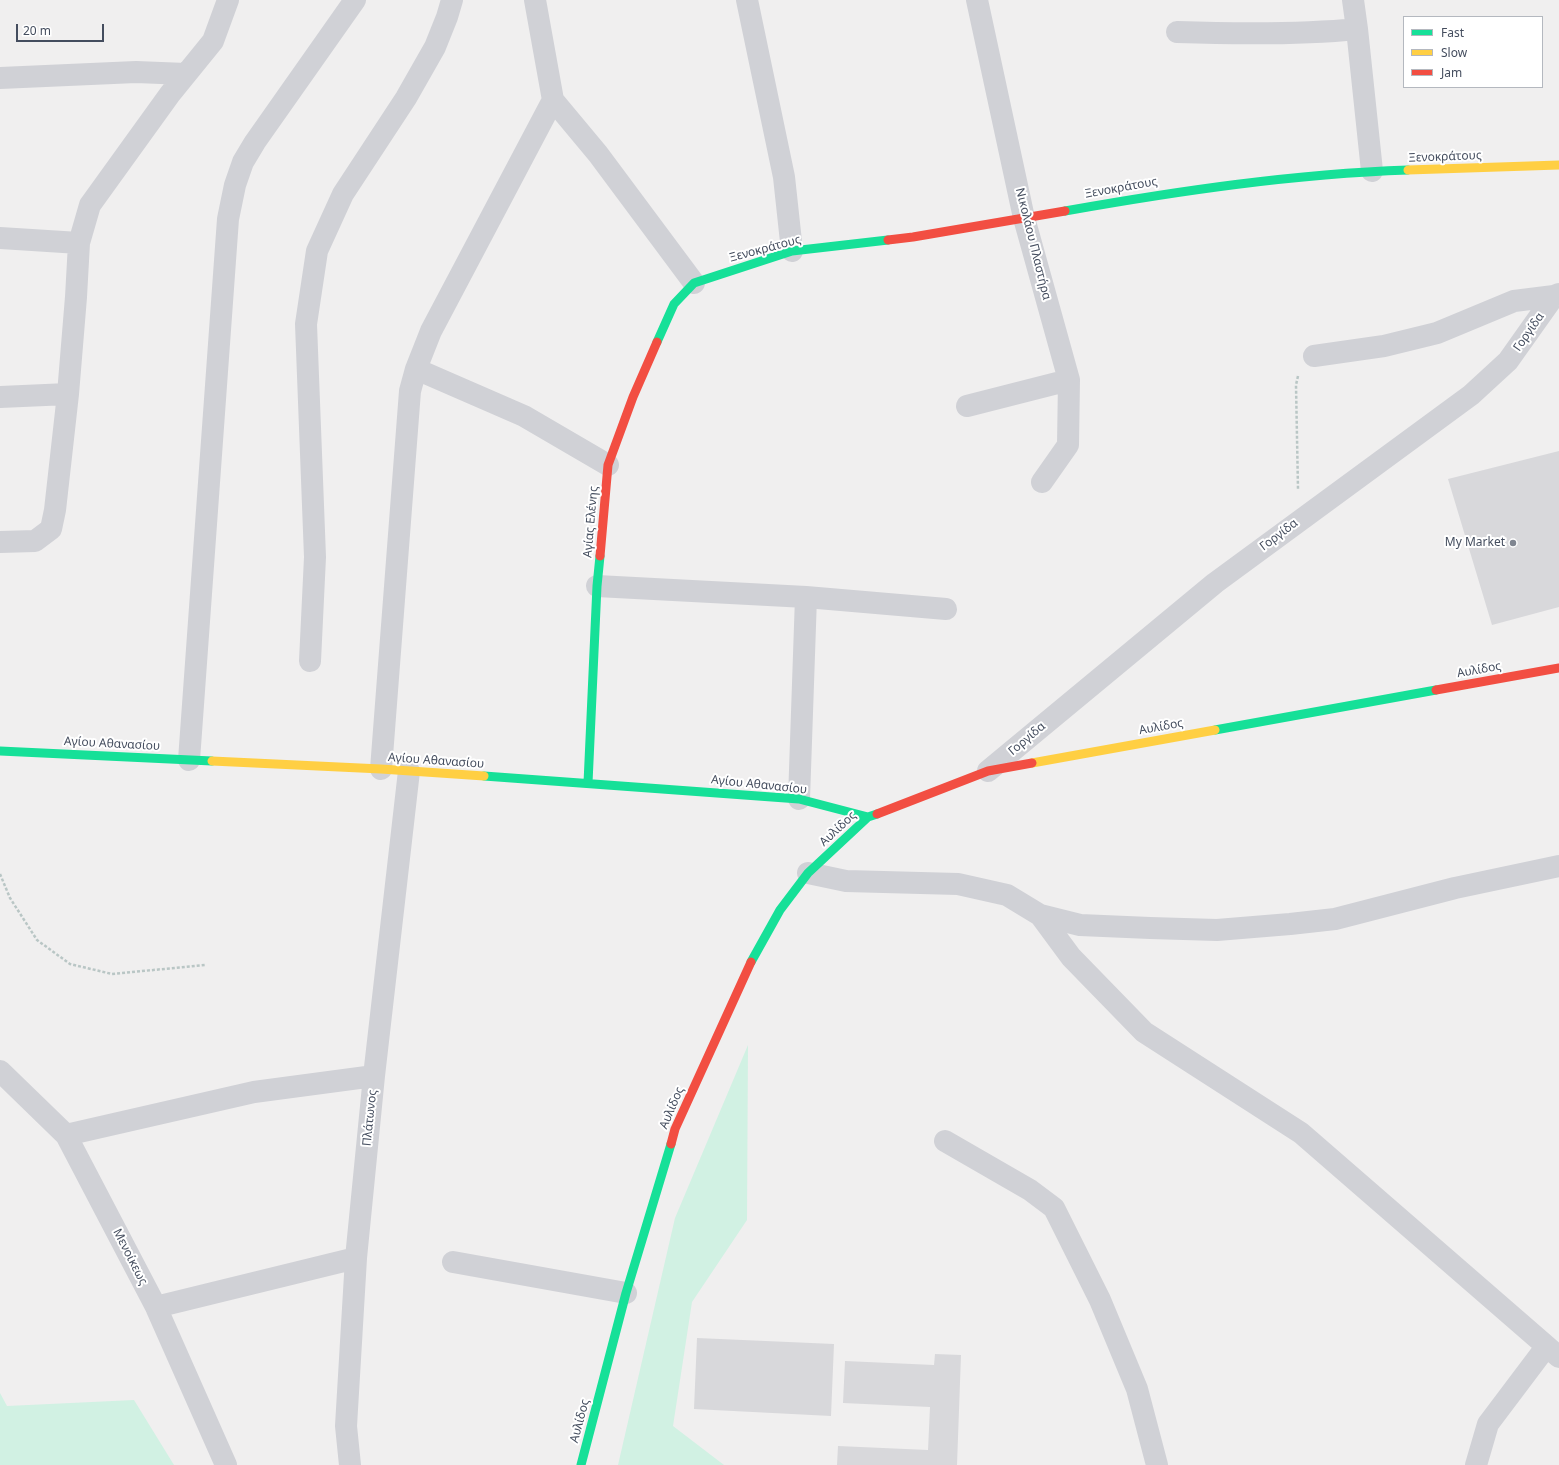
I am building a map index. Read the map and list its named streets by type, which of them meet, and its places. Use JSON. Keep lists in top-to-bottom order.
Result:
{
  "streets": {
    "street": [
      "Ξενοκράτους",
      "Νικολάου Πλαστήρα",
      "Γοργίδα",
      "Αγίας Ελένης",
      "Αυλίδος",
      "Αγίου Αθανασίου",
      "Πλάτωνος",
      "Μενοίκεως"
    ]
  },
  "crossings": [
    ["Ξενοκράτους", "Νικολάου Πλαστήρα"],
    ["Ξενοκράτους", "Αγίας Ελένης"],
    ["Γοργίδα", "Αυλίδος"],
    ["Αγίας Ελένης", "Αγίου Αθανασίου"],
    ["Αυλίδος", "Αγίου Αθανασίου"],
    ["Αγίου Αθανασίου", "Πλάτωνος"]
  ],
  "places": ["My Market"],
  "legend": ["Fast", "Slow", "Jam"],
  "scale_bar": "20 m"
}
